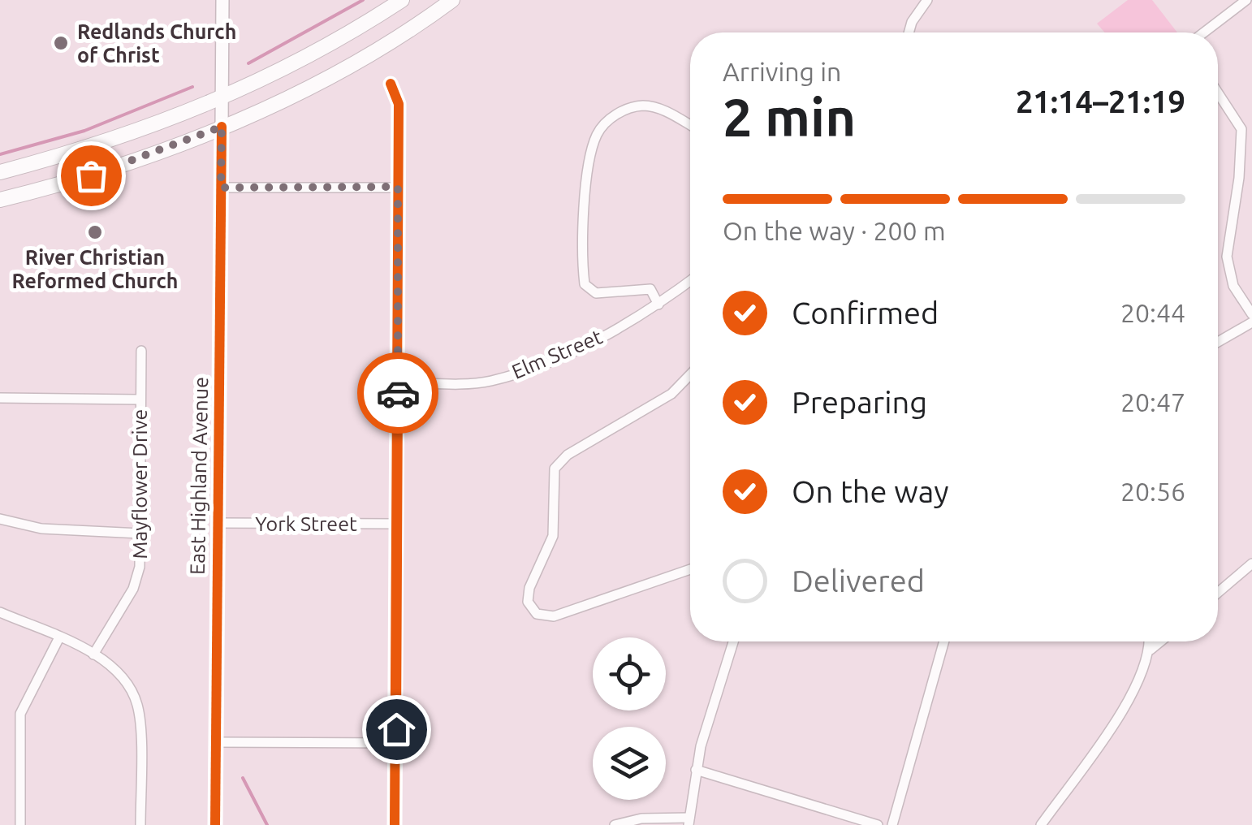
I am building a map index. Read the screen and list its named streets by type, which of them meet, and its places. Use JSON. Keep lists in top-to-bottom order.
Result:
{
  "streets": {
    "main road": ["East Highland Avenue"],
    "street": ["Elm Street", "Mayflower Drive", "York Street"]
  },
  "crossings": [
    ["East Highland Avenue", "York Street"]
  ],
  "places": ["Redlands Church of Christ", "River Christian Reformed Church"],
  "page": {
    "heading": ["2 min", "Arriving in", "21:14–21:19"],
    "bar": "On the way · 200 m",
    "list": [
      ["Confirmed", "20:44"],
      ["Preparing", "20:47"],
      ["On the way", "20:56"],
      "Delivered"
    ]
  }
}
